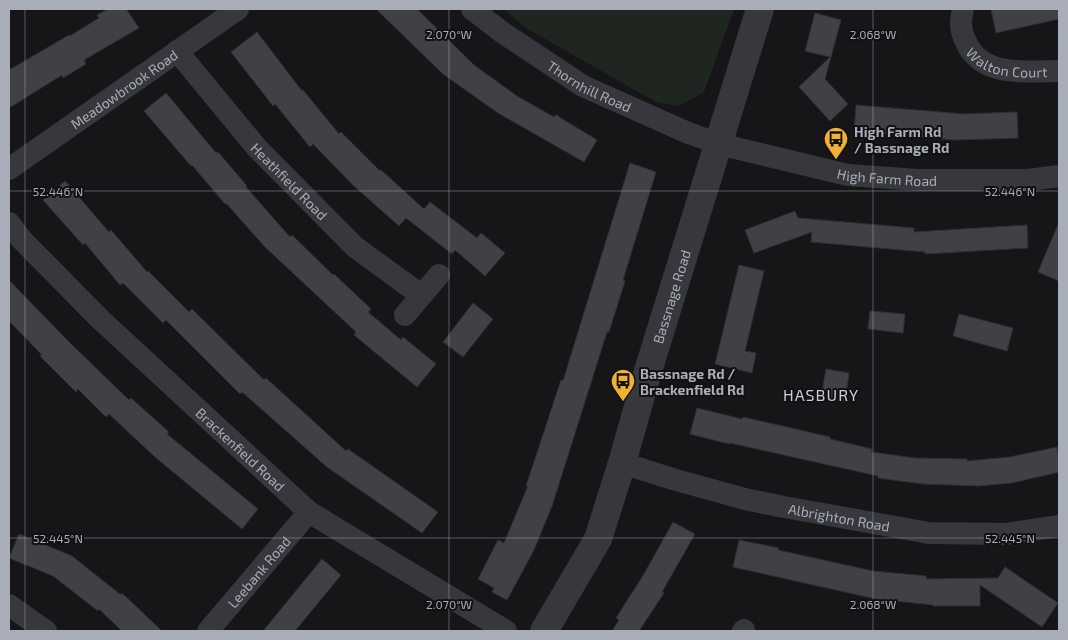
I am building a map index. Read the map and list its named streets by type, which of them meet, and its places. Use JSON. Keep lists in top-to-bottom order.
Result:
{
  "streets": {
    "street": [
      "Walton Court",
      "Thornhill Road",
      "Meadowbrook Road",
      "High Farm Road",
      "Heathfield Road",
      "Bassnage Road",
      "Brackenfield Road",
      "Albrighton Road",
      "Leebank Road"
    ]
  },
  "crossings": [
    ["Thornhill Road", "High Farm Road"],
    ["Thornhill Road", "Bassnage Road"],
    ["Meadowbrook Road", "Heathfield Road"],
    ["High Farm Road", "Bassnage Road"],
    ["Bassnage Road", "Albrighton Road"],
    ["Brackenfield Road", "Leebank Road"]
  ],
  "districts": ["HASBURY"],
  "places": {
    "bus stop": ["High Farm Rd / Bassnage Rd", "Bassnage Rd / Brackenfield Rd"]
  },
  "coordinates": [
    "2.070°W",
    "2.068°W",
    "52.446°N",
    "52.445°N"
  ]
}
